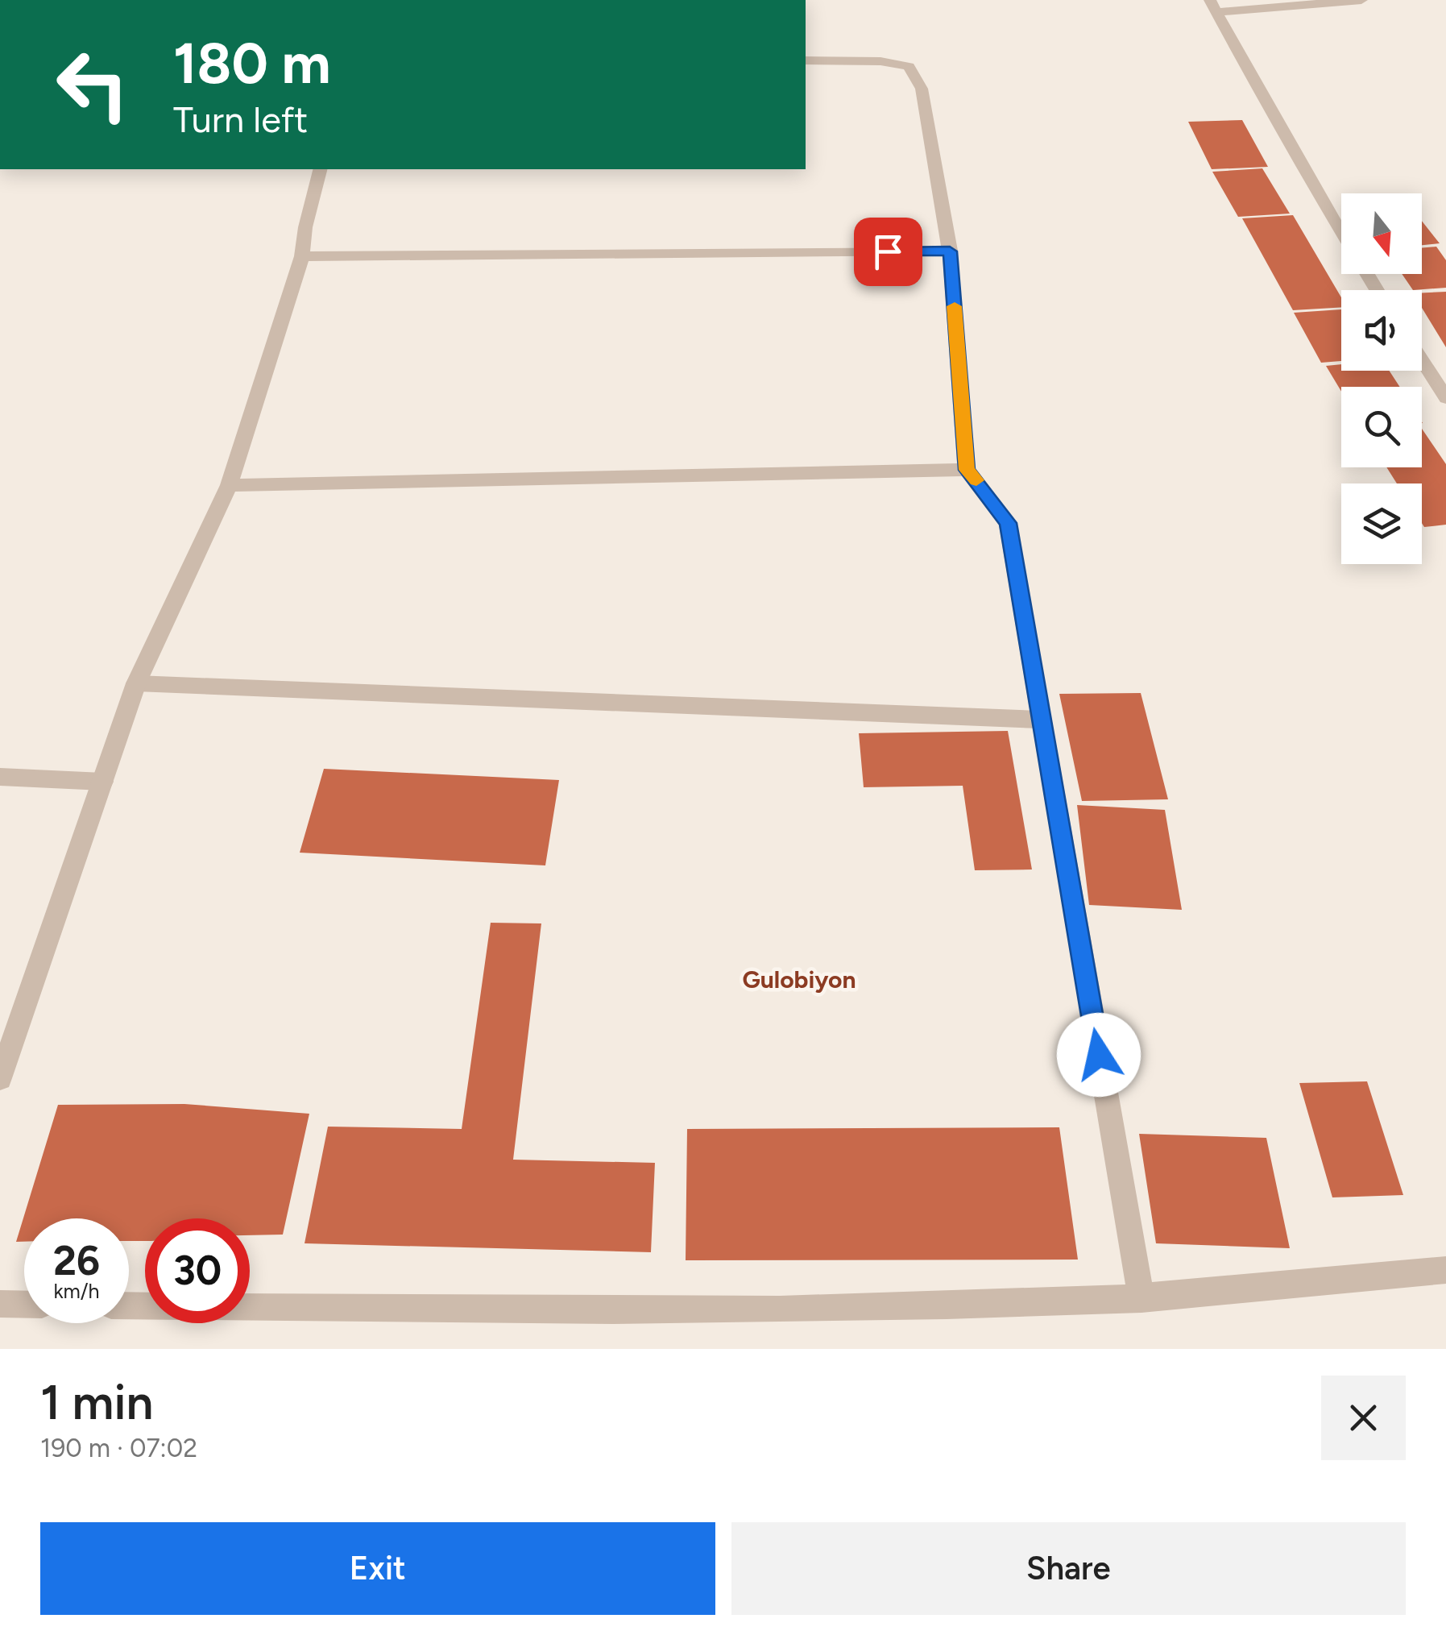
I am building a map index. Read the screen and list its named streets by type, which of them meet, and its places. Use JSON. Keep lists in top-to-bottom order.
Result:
{
  "districts": ["Gulobiyon"],
  "north": "bottom",
  "page": {
    "turn": ["180 m", "Turn left"],
    "speed": "26 km/h",
    "limit": "30",
    "heading": ["1 min", "190 m · 07:02"],
    "buttons": ["Exit", "Share"]
  }
}
